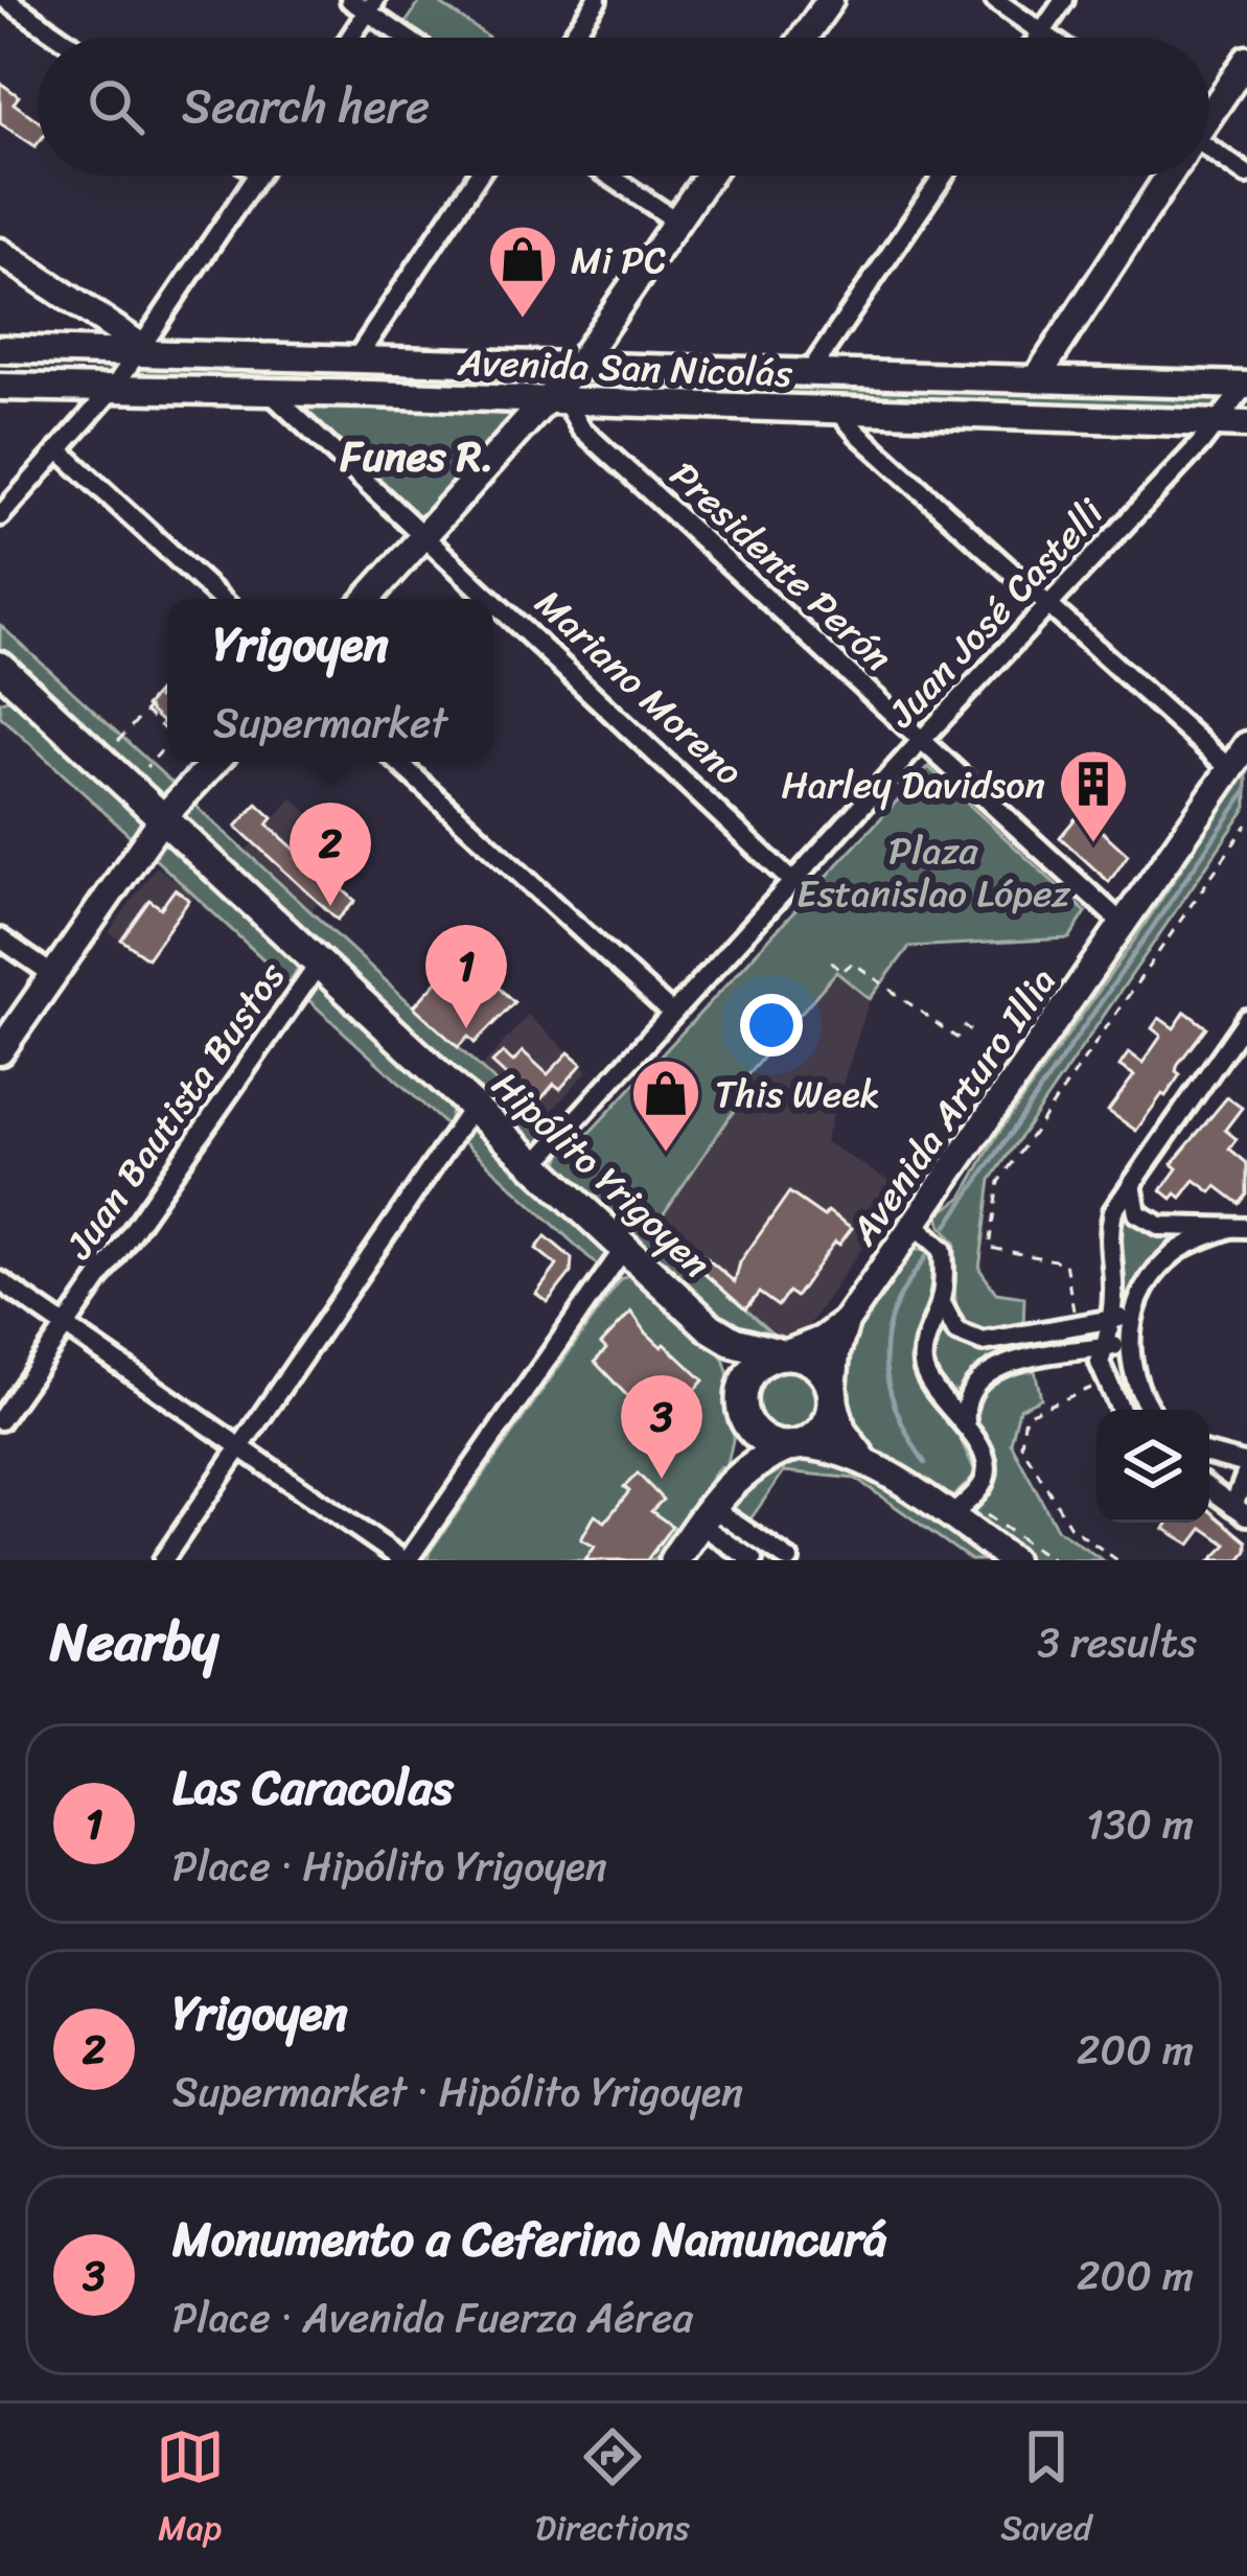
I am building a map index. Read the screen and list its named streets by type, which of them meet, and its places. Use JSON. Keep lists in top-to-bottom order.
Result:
{
  "streets": {
    "main road": ["Hipólito Yrigoyen"],
    "street": [
      "Avenida San Nicolás",
      "Presidente Perón",
      "Juan José Castelli",
      "Mariano Moreno",
      "Avenida Arturo Illia",
      "Juan Bautista Bustos"
    ]
  },
  "crossings": [
    ["Avenida San Nicolás", "Presidente Perón"],
    ["Avenida San Nicolás", "Juan José Castelli"],
    ["Avenida San Nicolás", "Mariano Moreno"],
    ["Presidente Perón", "Juan José Castelli"],
    ["Presidente Perón", "Avenida Arturo Illia"],
    ["Juan José Castelli", "Mariano Moreno"],
    ["Juan José Castelli", "Hipólito Yrigoyen"],
    ["Avenida Arturo Illia", "Hipólito Yrigoyen"],
    ["Juan Bautista Bustos", "Hipólito Yrigoyen"]
  ],
  "districts": ["Funes R."],
  "parks": ["Plaza Estanislao López"],
  "places": {
    "shop": ["Mi PC", "This Week"],
    "building": ["Harley Davidson"]
  },
  "page": {
    "search": "Search here",
    "popup": ["Yrigoyen", "Supermarket"],
    "pins": ["2", "1", "3"],
    "heading": ["Nearby", "3 results"],
    "list": [
      {
        "mark": "1",
        "name": "Las Caracolas",
        "note": "Place · Hipólito Yrigoyen",
        "value": "130 m"
      },
      {
        "mark": "2",
        "name": "Yrigoyen",
        "note": "Supermarket · Hipólito Yrigoyen",
        "value": "200 m"
      },
      {
        "mark": "3",
        "name": "Monumento a Ceferino Namuncurá",
        "note": "Place · Avenida Fuerza Aérea",
        "value": "200 m"
      }
    ],
    "nav": ["Map", "Directions", "Saved"]
  }
}
